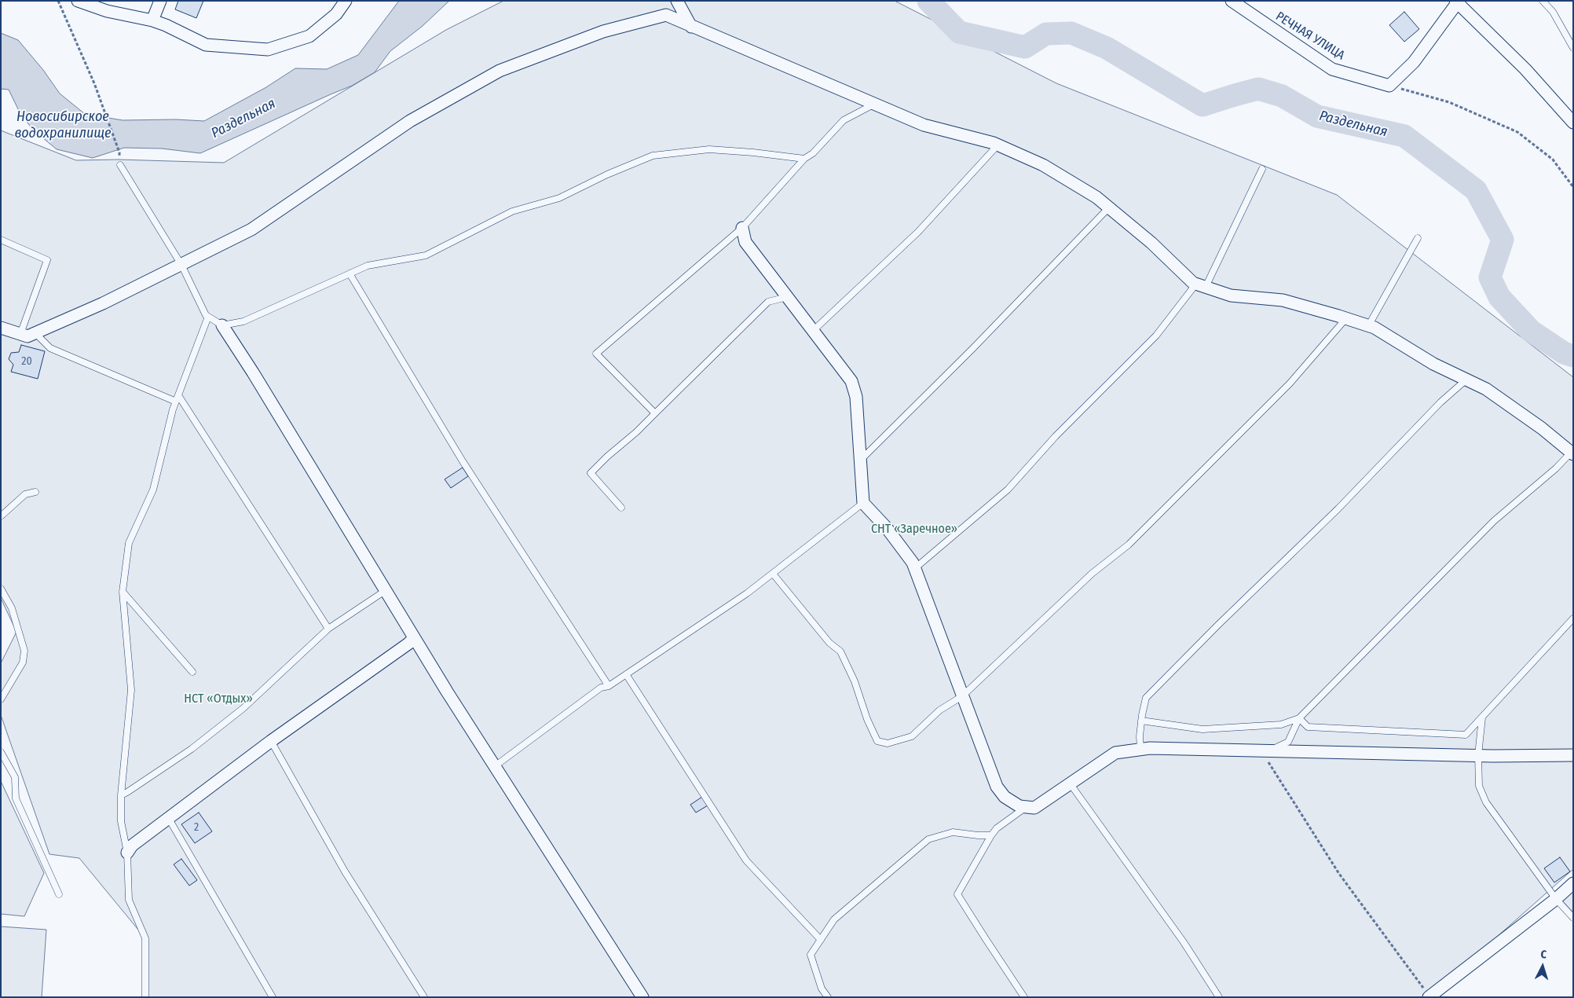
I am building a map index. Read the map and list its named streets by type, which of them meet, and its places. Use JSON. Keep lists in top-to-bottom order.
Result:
{
  "streets": {
    "street": ["РЕЧНАЯ УЛИЦА"]
  },
  "water": ["Новосибирское водохранилище", "Раздельная"],
  "parks": ["СНТ «Заречное»", "НСТ «Отдых»"],
  "house_numbers": ["20", "2"],
  "north": "top"
}
